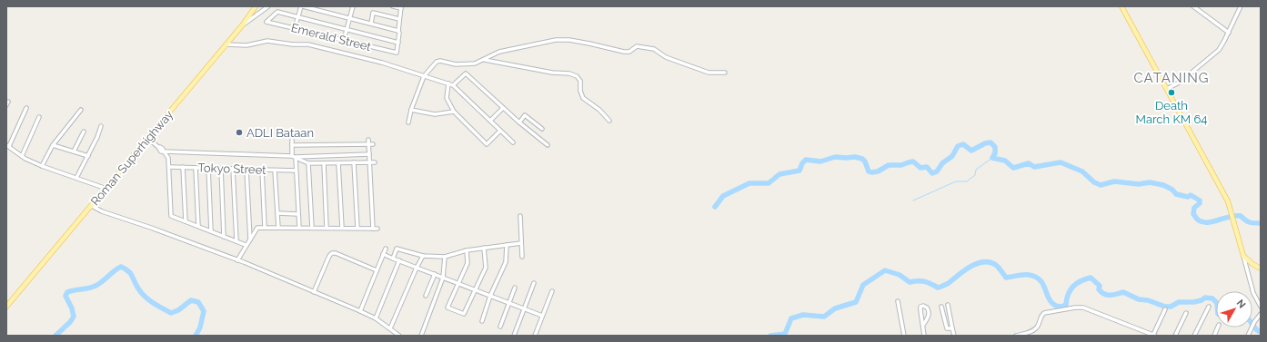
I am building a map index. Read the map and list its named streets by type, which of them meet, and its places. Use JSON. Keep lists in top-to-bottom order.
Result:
{
  "streets": {
    "main road": ["Roman Superhighway"],
    "street": ["Emerald Street", "Tokyo Street"]
  },
  "districts": ["CATANING"],
  "places": ["Death March KM 64", "ADLI Bataan"],
  "north": "top right"
}
